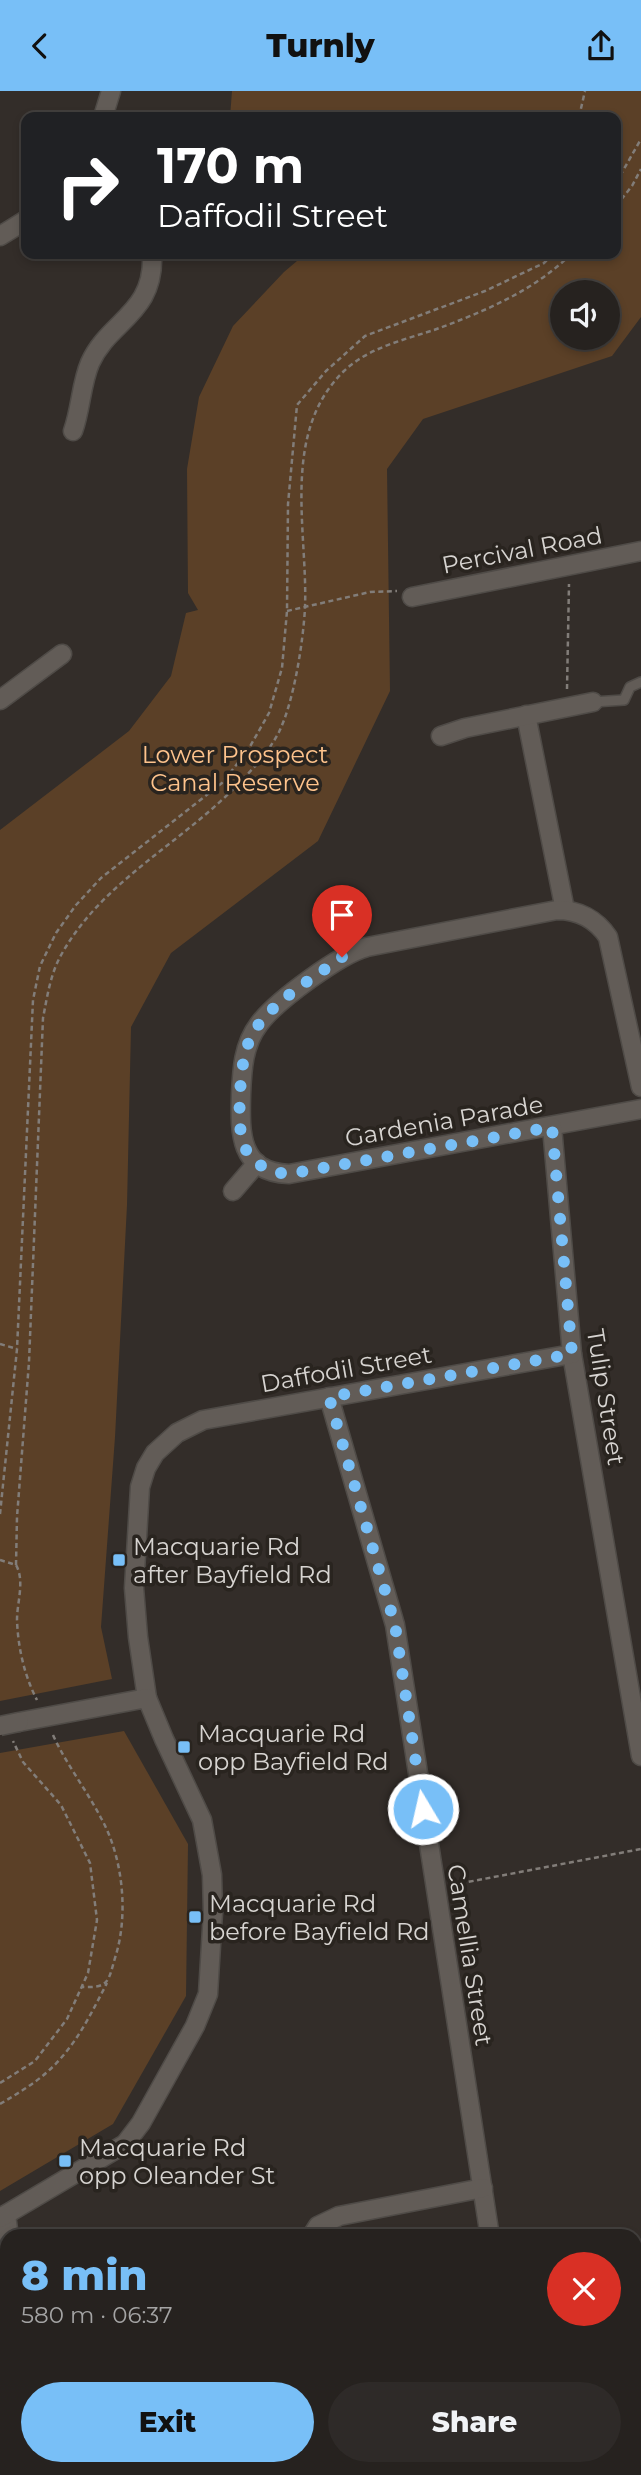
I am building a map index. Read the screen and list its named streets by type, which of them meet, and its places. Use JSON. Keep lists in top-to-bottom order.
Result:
{
  "streets": {
    "street": [
      "Percival Road",
      "Gardenia Parade",
      "Daffodil Street",
      "Tulip Street",
      "Camellia Street"
    ]
  },
  "crossings": [
    ["Gardenia Parade", "Tulip Street"],
    ["Daffodil Street", "Tulip Street"],
    ["Daffodil Street", "Camellia Street"]
  ],
  "parks": ["Lower Prospect Canal Reserve"],
  "places": {
    "transit": [
      "Macquarie Rd after Bayfield Rd",
      "Macquarie Rd opp Bayfield Rd",
      "Macquarie Rd before Bayfield Rd",
      "Macquarie Rd opp Oleander St"
    ]
  },
  "page": {
    "header": "Turnly",
    "turn": ["170 m", "Daffodil Street"],
    "heading": ["8 min", "580 m · 06:37"],
    "buttons": ["Exit", "Share"]
  }
}
